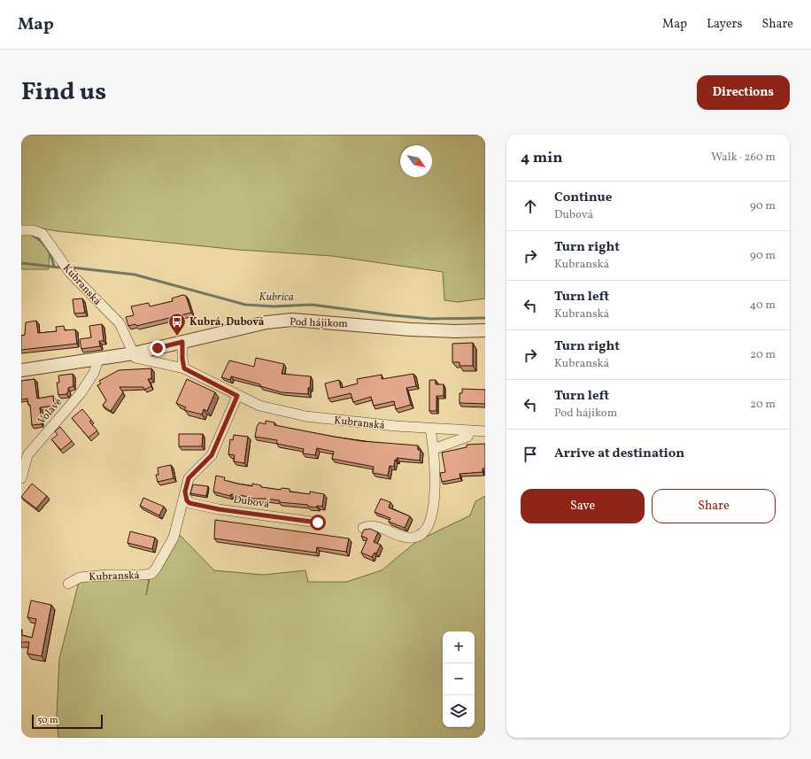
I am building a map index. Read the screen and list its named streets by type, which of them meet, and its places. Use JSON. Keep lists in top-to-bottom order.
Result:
{
  "streets": {
    "street": [
      "Kubranská",
      "Pod hájikom",
      "Volavé",
      "Dubová"
    ]
  },
  "crossings": [
    ["Kubranská", "Pod hájikom"],
    ["Kubranská", "Dubová"]
  ],
  "water": ["Kubrica"],
  "places": {
    "bus stop": ["Kubrá, Dubová"]
  },
  "scale_bar": "50 m",
  "north": "bottom right",
  "page": {
    "header": "Map",
    "nav": ["Map", "Layers", "Share"],
    "title": "Find us",
    "buttons": [
      "Directions",
      ["Save", "Share"]
    ],
    "heading": ["4 min", "Walk · 260 m"],
    "list": [
      ["Continue", "Dubová", "90 m"],
      ["Turn right", "Kubranská", "90 m"],
      ["Turn left", "Kubranská", "40 m"],
      ["Turn right", "Kubranská", "20 m"],
      ["Turn left", "Pod hájikom", "20 m"],
      "Arrive at destination"
    ],
    "map_buttons": ["+", "−"],
    "scale": "50 m"
  }
}
